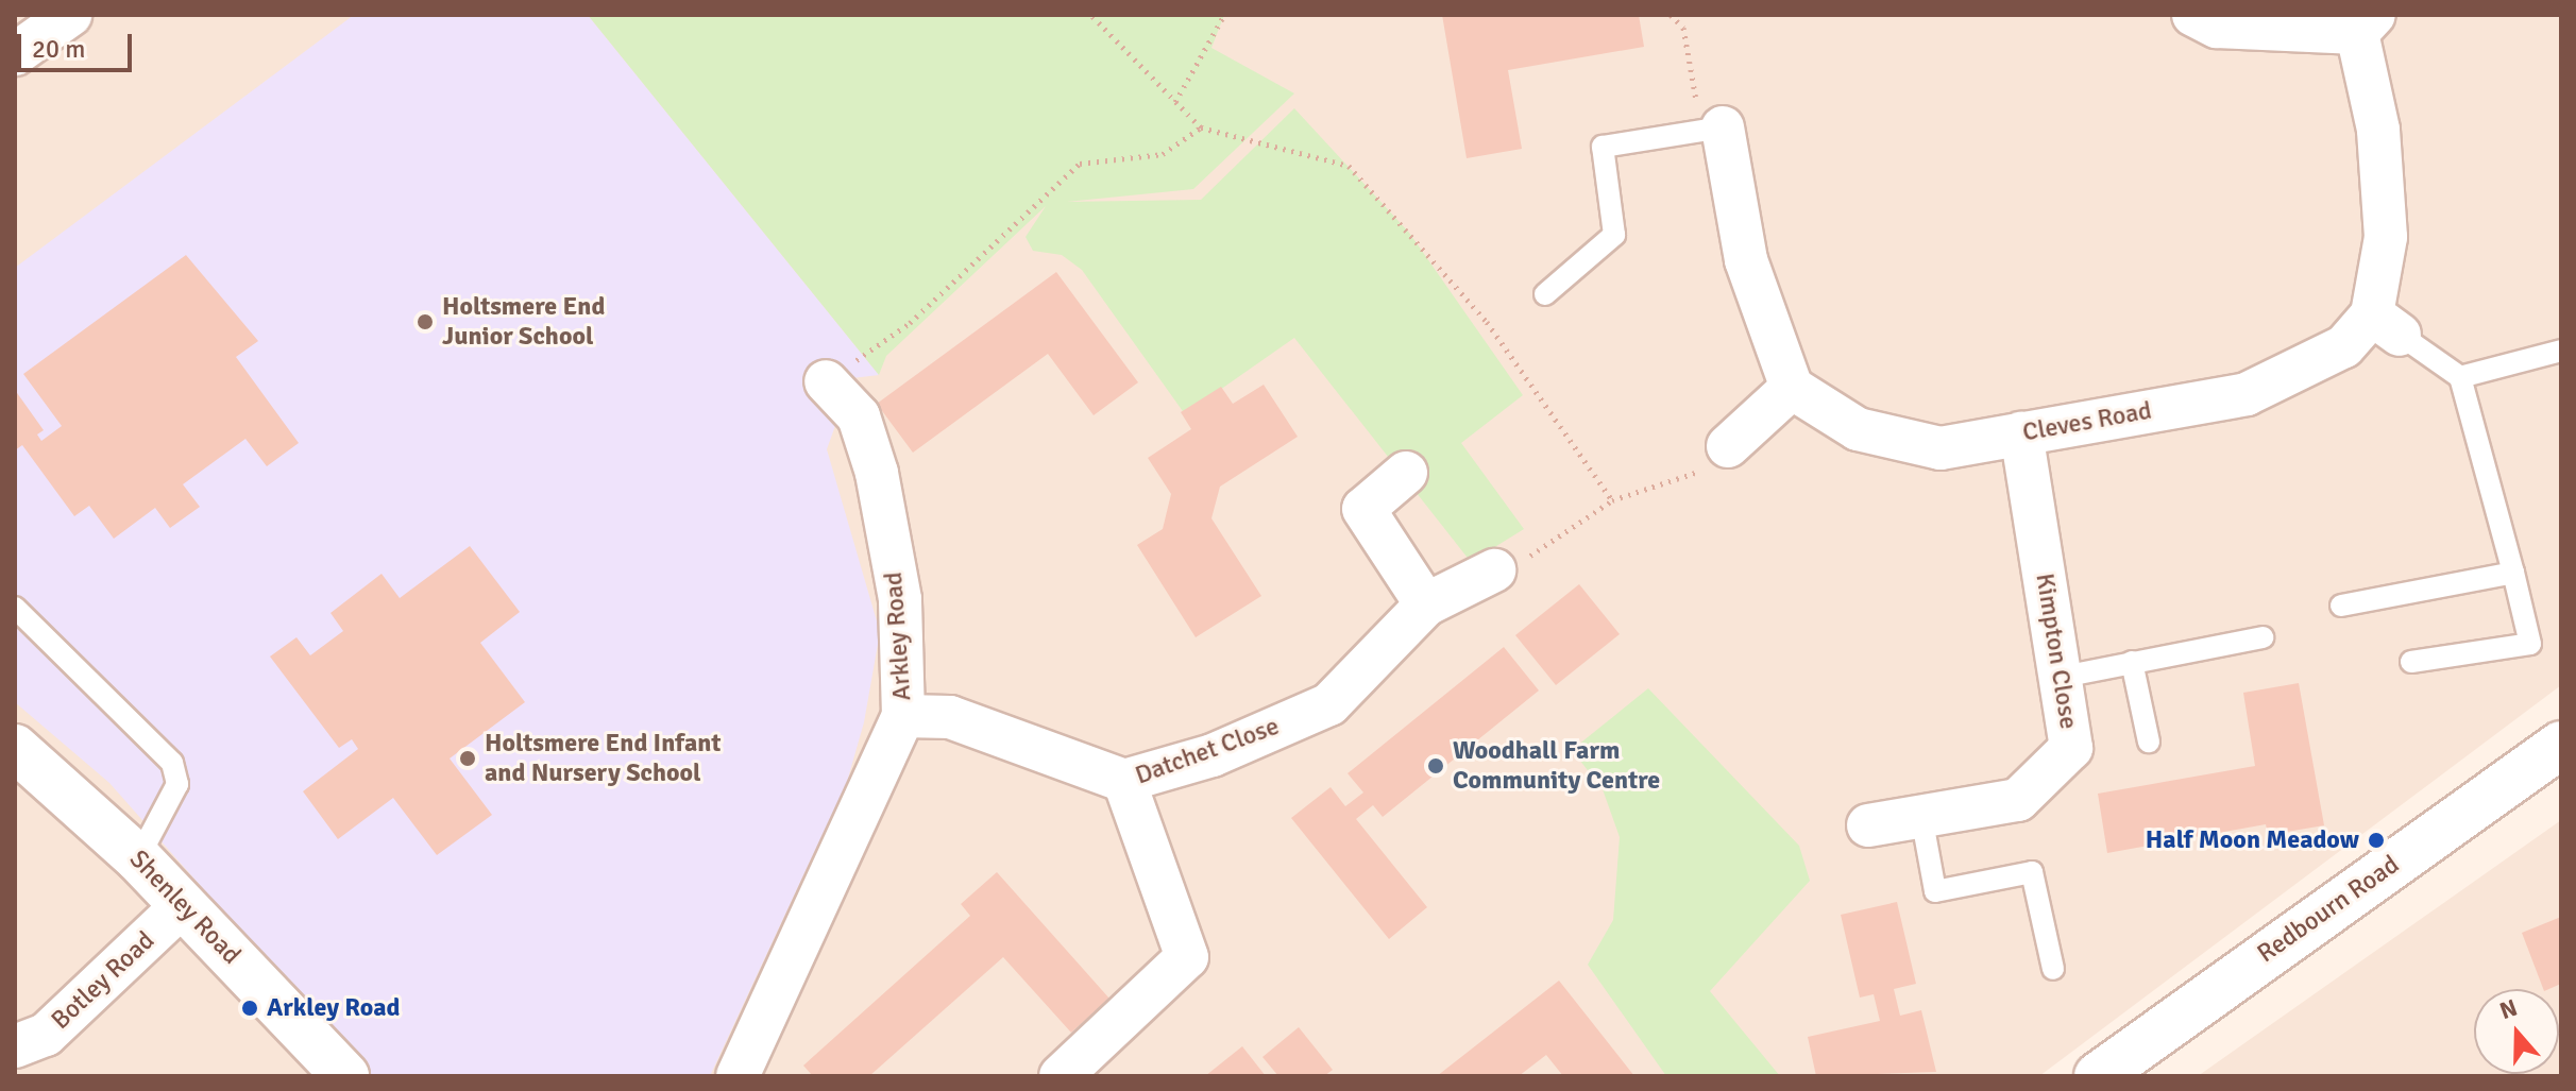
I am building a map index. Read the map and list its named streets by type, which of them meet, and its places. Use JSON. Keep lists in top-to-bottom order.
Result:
{
  "streets": {
    "main road": ["Shenley Road", "Redbourn Road"],
    "street": [
      "Cleves Road",
      "Arkley Road",
      "Kimpton Close",
      "Datchet Close",
      "Botley Road"
    ]
  },
  "crossings": [
    ["Cleves Road", "Kimpton Close"],
    ["Arkley Road", "Datchet Close"],
    ["Shenley Road", "Botley Road"]
  ],
  "places": [
    "Holtsmere End Junior School",
    "Holtsmere End Infant and Nursery School",
    "Woodhall Farm Community Centre",
    "Half Moon Meadow",
    "Arkley Road"
  ],
  "scale_bar": "20 m",
  "north": "top"
}
